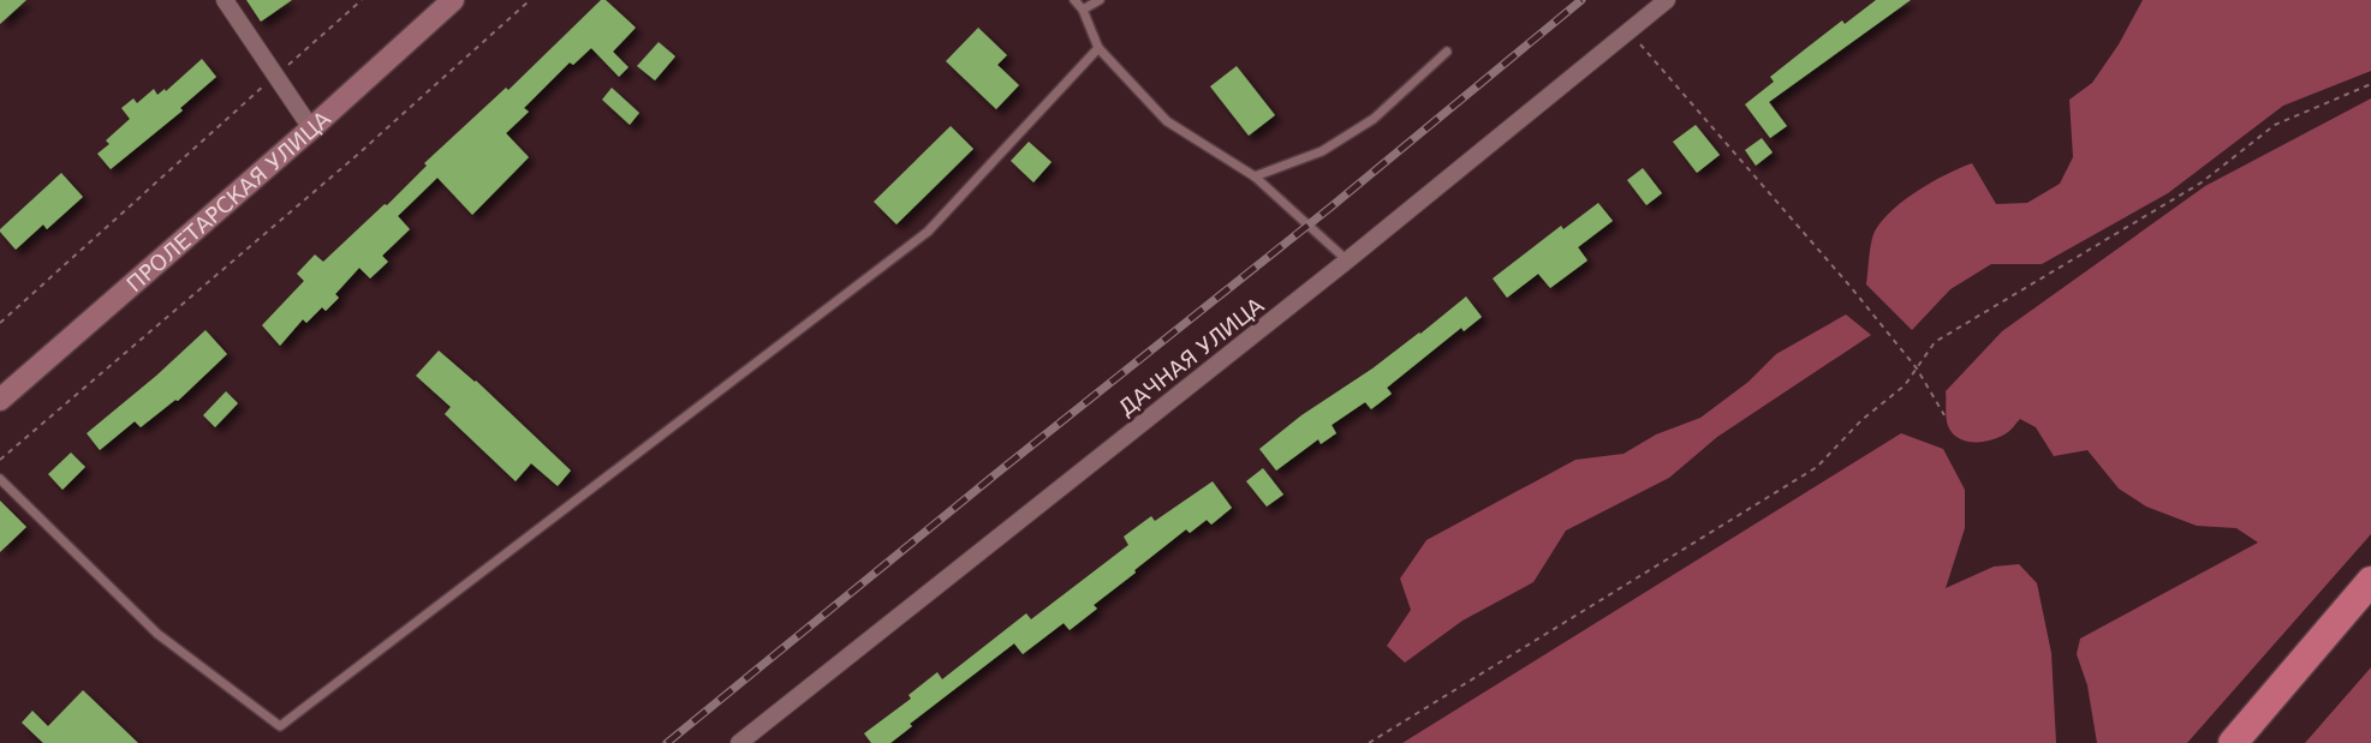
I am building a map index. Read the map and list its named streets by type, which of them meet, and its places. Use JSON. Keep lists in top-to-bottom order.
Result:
{
  "streets": {
    "main road": ["ПРОЛЕТАРСКАЯ УЛИЦА"],
    "street": ["ДАЧНАЯ УЛИЦА"]
  }
}
